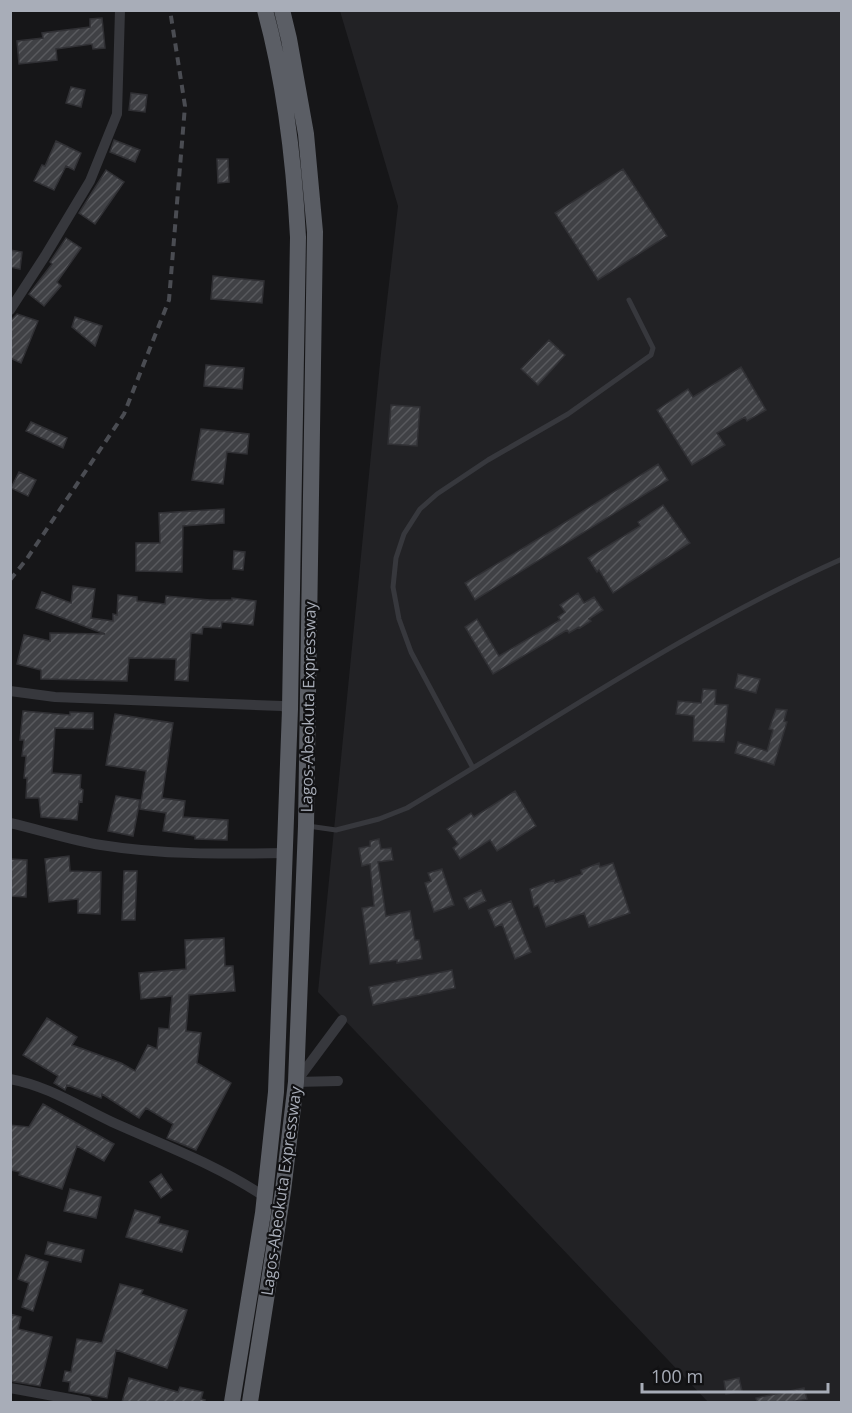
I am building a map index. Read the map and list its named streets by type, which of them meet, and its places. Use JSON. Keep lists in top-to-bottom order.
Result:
{
  "streets": {
    "highway": ["Lagos-Abeokuta Expressway"]
  },
  "scale_bar": "100 m"
}
